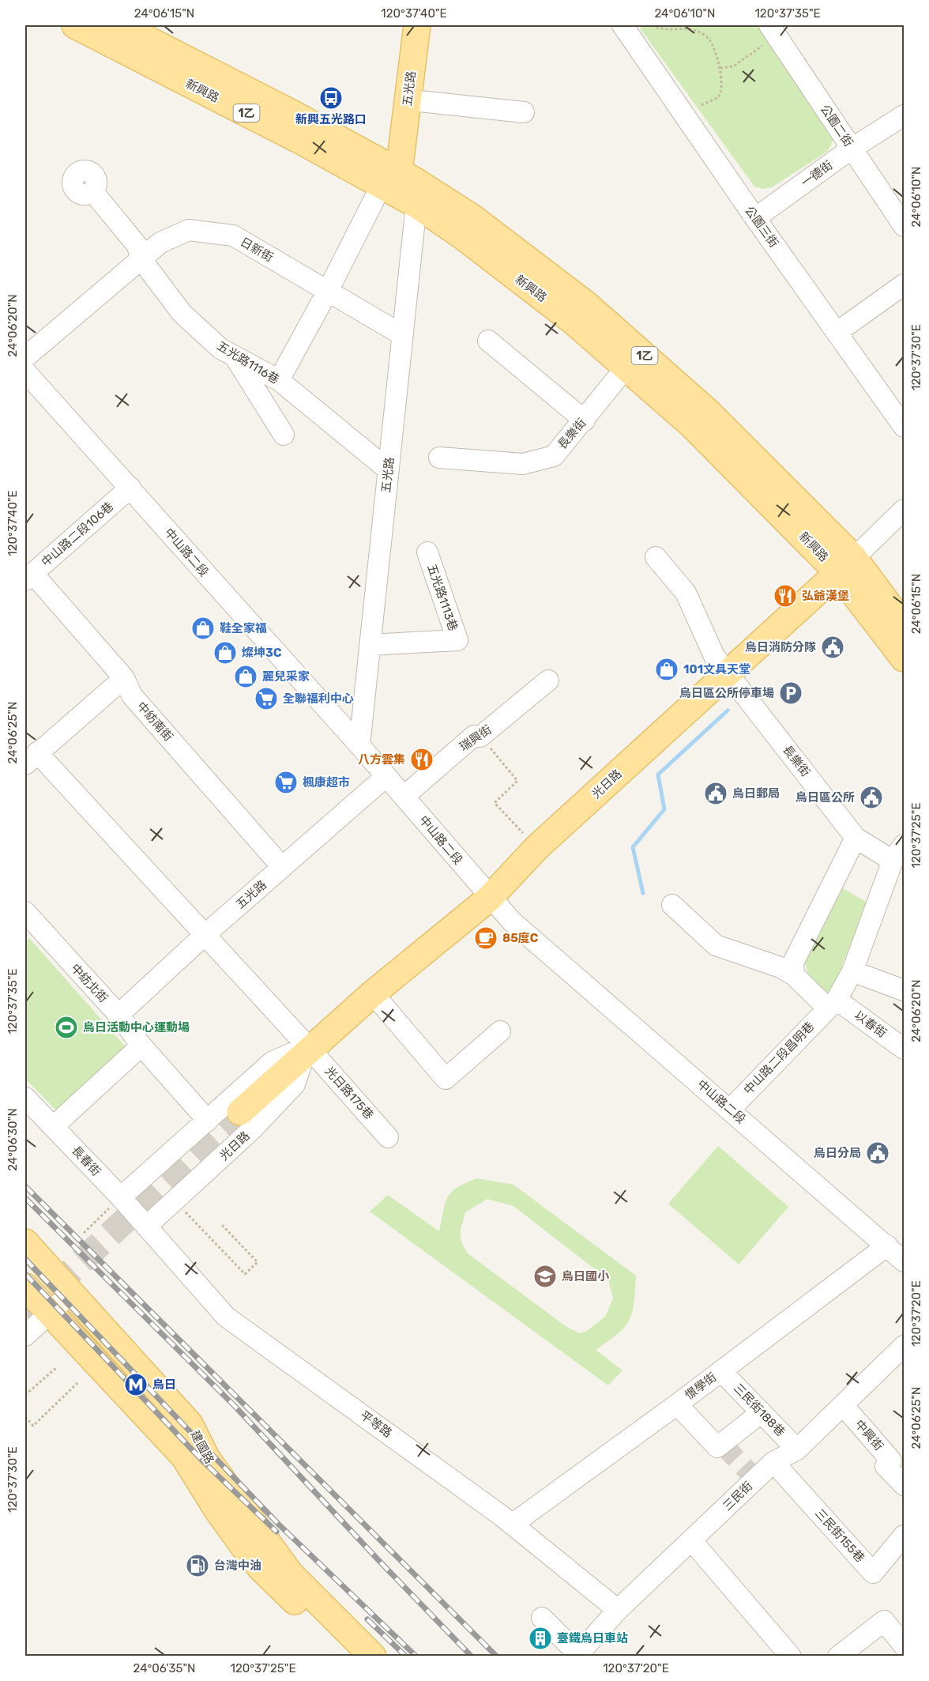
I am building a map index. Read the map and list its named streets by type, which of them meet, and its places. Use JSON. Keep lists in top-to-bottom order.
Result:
{
  "streets": {
    "main road": [
      "五光路",
      "新興路",
      "1乙",
      "光日路",
      "建國路"
    ],
    "street": [
      "公園二街",
      "一德街",
      "公園三街",
      "日新街",
      "五光路1116巷",
      "長樂街",
      "中山路二段106巷",
      "中山路二段",
      "五光路1113巷",
      "中紡南街",
      "瑞興街",
      "中紡北街",
      "以春街",
      "中山路二段昌明巷",
      "光日路175巷",
      "長春街",
      "憬學街",
      "三民街188巷",
      "平等路",
      "中興街",
      "三民街",
      "三民街155巷"
    ]
  },
  "crossings": [
    ["五光路", "新興路"],
    ["五光路", "日新街"],
    ["五光路", "五光路1116巷"],
    ["五光路", "中山路二段"],
    ["五光路", "五光路1113巷"],
    ["五光路", "中紡南街"],
    ["五光路", "中紡北街"],
    ["五光路", "光日路175巷"],
    ["新興路", "長樂街"],
    ["新興路", "光日路"],
    ["公園二街", "一德街"],
    ["一德街", "公園三街"],
    ["日新街", "五光路1116巷"],
    ["長樂街", "光日路"],
    ["長樂街", "中山路二段昌明巷"],
    ["中山路二段106巷", "中山路二段"],
    ["中山路二段106巷", "中紡南街"],
    ["中山路二段", "瑞興街"],
    ["中山路二段", "光日路"],
    ["中山路二段", "中山路二段昌明巷"],
    ["中山路二段", "憬學街"],
    ["光日路", "中紡北街"],
    ["光日路", "光日路175巷"],
    ["光日路", "長春街"],
    ["光日路", "平等路"],
    ["以春街", "中山路二段昌明巷"],
    ["長春街", "平等路"],
    ["憬學街", "三民街188巷"],
    ["憬學街", "平等路"],
    ["三民街188巷", "三民街"],
    ["平等路", "三民街"],
    ["中興街", "三民街"],
    ["三民街", "三民街155巷"]
  ],
  "places": {
    "bus stop": ["新興五光路口"],
    "restaurant": ["弘爺漢堡", "八方雲集"],
    "shop": [
      "鞋全家福",
      "燦坤3C",
      "101文具天堂",
      "麗兒采家"
    ],
    "public building": [
      "烏日消防分隊",
      "烏日郵局",
      "烏日區公所",
      "烏日分局"
    ],
    "parking": ["烏日區公所停車場"],
    "supermarket": ["全聯福利中心", "楓康超市"],
    "cafe": ["85度C"],
    "sports": ["烏日活動中心運動場"],
    "school or university": ["烏日國小"],
    "metro station": ["烏日"],
    "fuel station": ["台灣中油"],
    "building": ["臺鐵烏日車站"]
  },
  "coordinates": [
    "24°06'15\"N",
    "120°37'40\"E",
    "24°06'10\"N",
    "120°37'35\"E",
    "24°06'20\"N",
    "120°37'30\"E",
    "24°06'25\"N",
    "120°37'25\"E",
    "24°06'30\"N",
    "120°37'20\"E",
    "24°06'35\"N"
  ]
}
